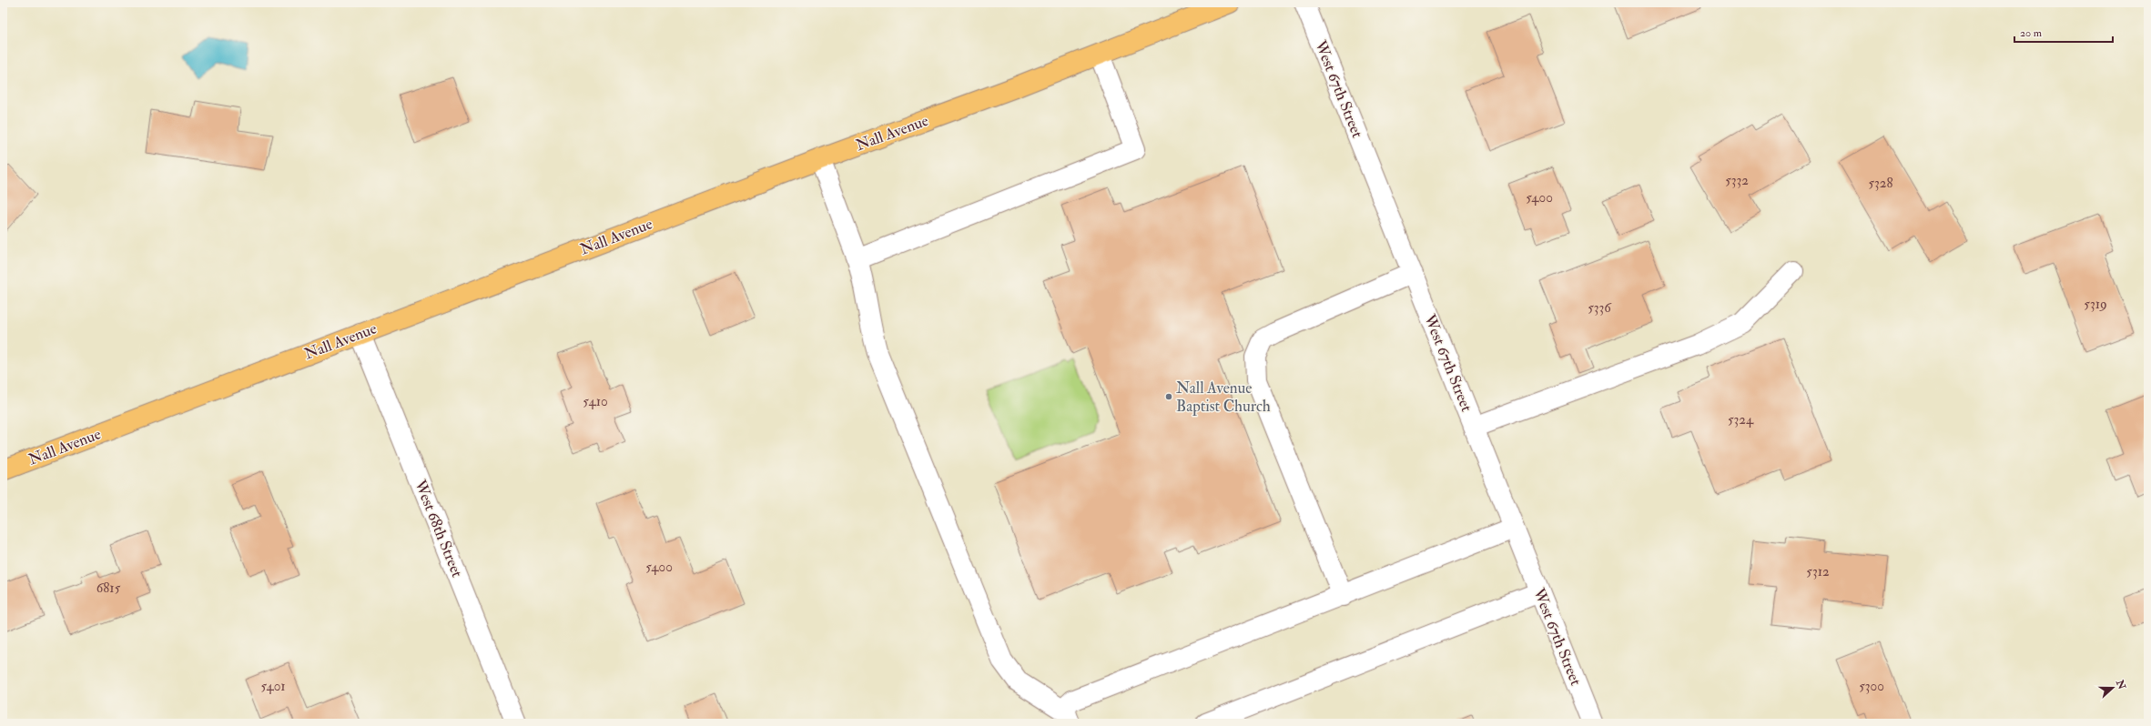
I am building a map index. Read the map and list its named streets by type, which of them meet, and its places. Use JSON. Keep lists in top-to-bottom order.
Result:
{
  "streets": {
    "main road": ["Nall Avenue"],
    "street": ["West 67th Street", "West 68th Street"]
  },
  "crossings": [
    ["Nall Avenue", "West 68th Street"]
  ],
  "places": ["Nall Avenue Baptist Church"],
  "house_numbers": [
    "5332",
    "5328",
    "5400",
    "5319",
    "5336",
    "5410",
    "5324",
    "5400",
    "5312",
    "6815",
    "5401",
    "5300"
  ],
  "scale_bar": "20 m",
  "north": "right"
}
